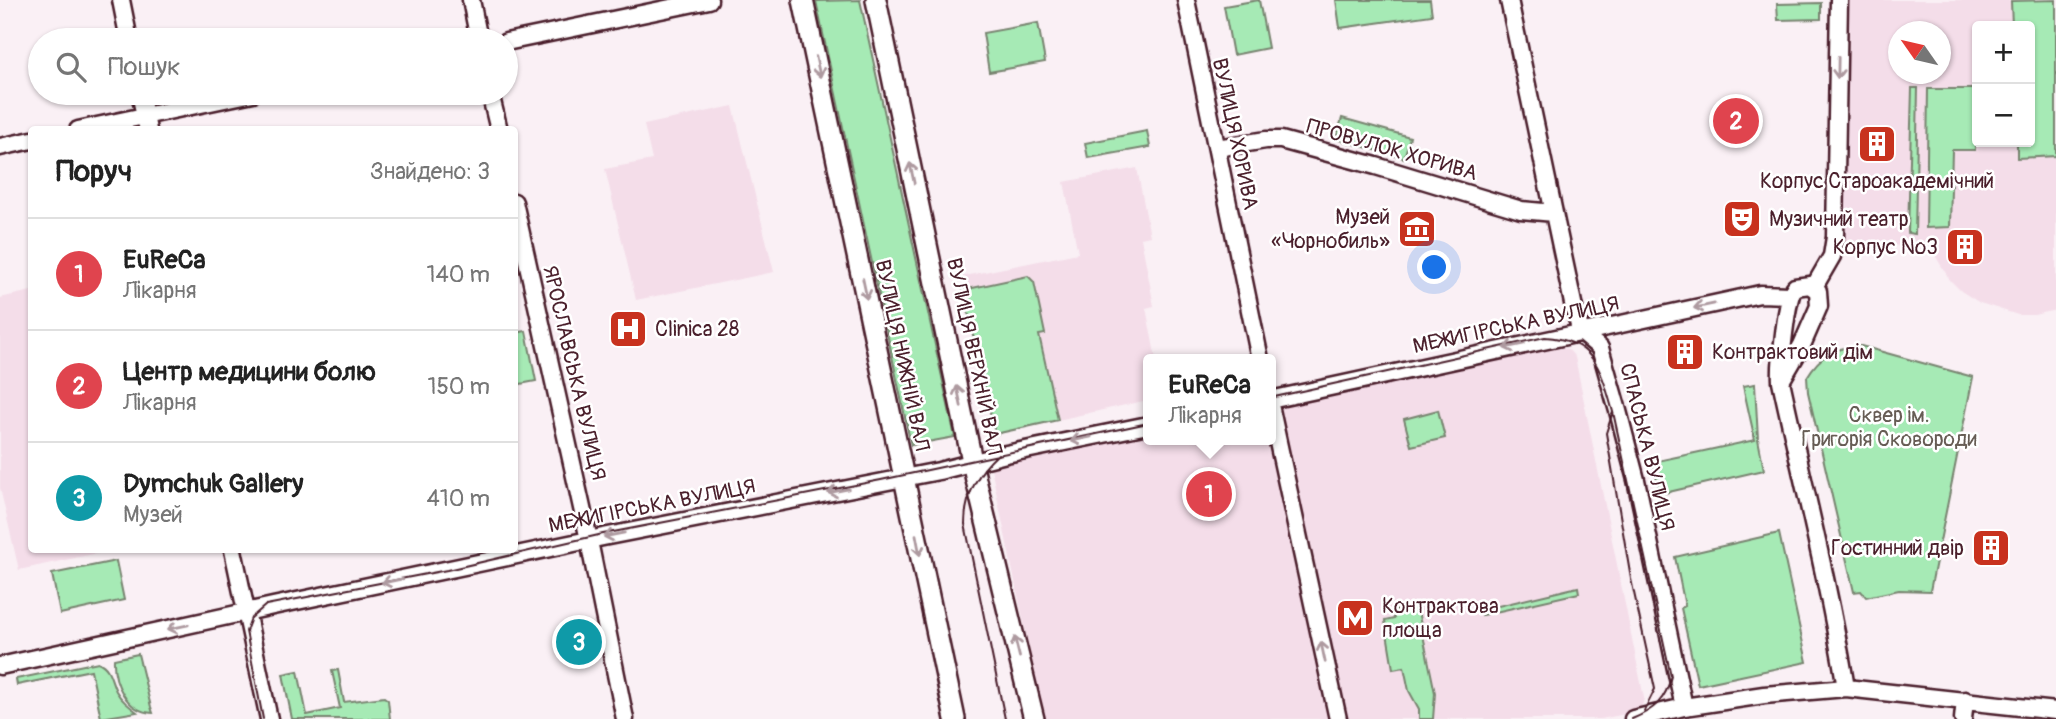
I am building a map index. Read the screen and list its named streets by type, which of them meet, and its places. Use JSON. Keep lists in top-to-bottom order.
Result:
{
  "streets": {
    "main road": ["ВУЛИЦЯ НИЖНІЙ ВАЛ", "ВУЛИЦЯ ВЕРХНІЙ ВАЛ"],
    "street": [
      "ВУЛИЦЯ ХОРИВА",
      "ПРОВУЛОК ХОРИВА",
      "МЕЖИГІРСЬКА ВУЛИЦЯ",
      "ЯРОСЛАВСЬКА ВУЛИЦЯ",
      "СПАСЬКА ВУЛИЦЯ"
    ]
  },
  "crossings": [
    ["ВУЛИЦЯ ХОРИВА", "ПРОВУЛОК ХОРИВА"],
    ["ПРОВУЛОК ХОРИВА", "СПАСЬКА ВУЛИЦЯ"],
    ["МЕЖИГІРСЬКА ВУЛИЦЯ", "ВУЛИЦЯ НИЖНІЙ ВАЛ"],
    ["МЕЖИГІРСЬКА ВУЛИЦЯ", "ВУЛИЦЯ ВЕРХНІЙ ВАЛ"],
    ["МЕЖИГІРСЬКА ВУЛИЦЯ", "ЯРОСЛАВСЬКА ВУЛИЦЯ"],
    ["МЕЖИГІРСЬКА ВУЛИЦЯ", "СПАСЬКА ВУЛИЦЯ"]
  ],
  "one_way": ["МЕЖИГІРСЬКА ВУЛИЦЯ", "ВУЛИЦЯ НИЖНІЙ ВАЛ", "ВУЛИЦЯ ВЕРХНІЙ ВАЛ"],
  "parks": ["Сквер ім. Григорія Сковороди"],
  "places": {
    "building": [
      "Корпус Староакадемічний",
      "Корпус №3",
      "Контрактовий дім",
      "Гостинний двір"
    ],
    "theatre": ["Музичний театр"],
    "museum": ["Музей «Чорнобиль»"],
    "hospital": ["Clinica 28"],
    "metro station": ["Контрактова площа"]
  },
  "north": "top left",
  "page": {
    "map_buttons": ["+", "−"],
    "search": "Пошук",
    "pins": ["2", "1", "3"],
    "heading": ["Поруч", "Знайдено: 3"],
    "list": [
      {
        "mark": "1",
        "name": "EuReCa",
        "note": "Лікарня",
        "value": "140 m"
      },
      {
        "mark": "2",
        "name": "Центр медицини болю",
        "note": "Лікарня",
        "value": "150 m"
      },
      {
        "mark": "3",
        "name": "Dymchuk Gallery",
        "note": "Музей",
        "value": "410 m"
      }
    ],
    "popup": ["EuReCa", "Лікарня"]
  }
}
